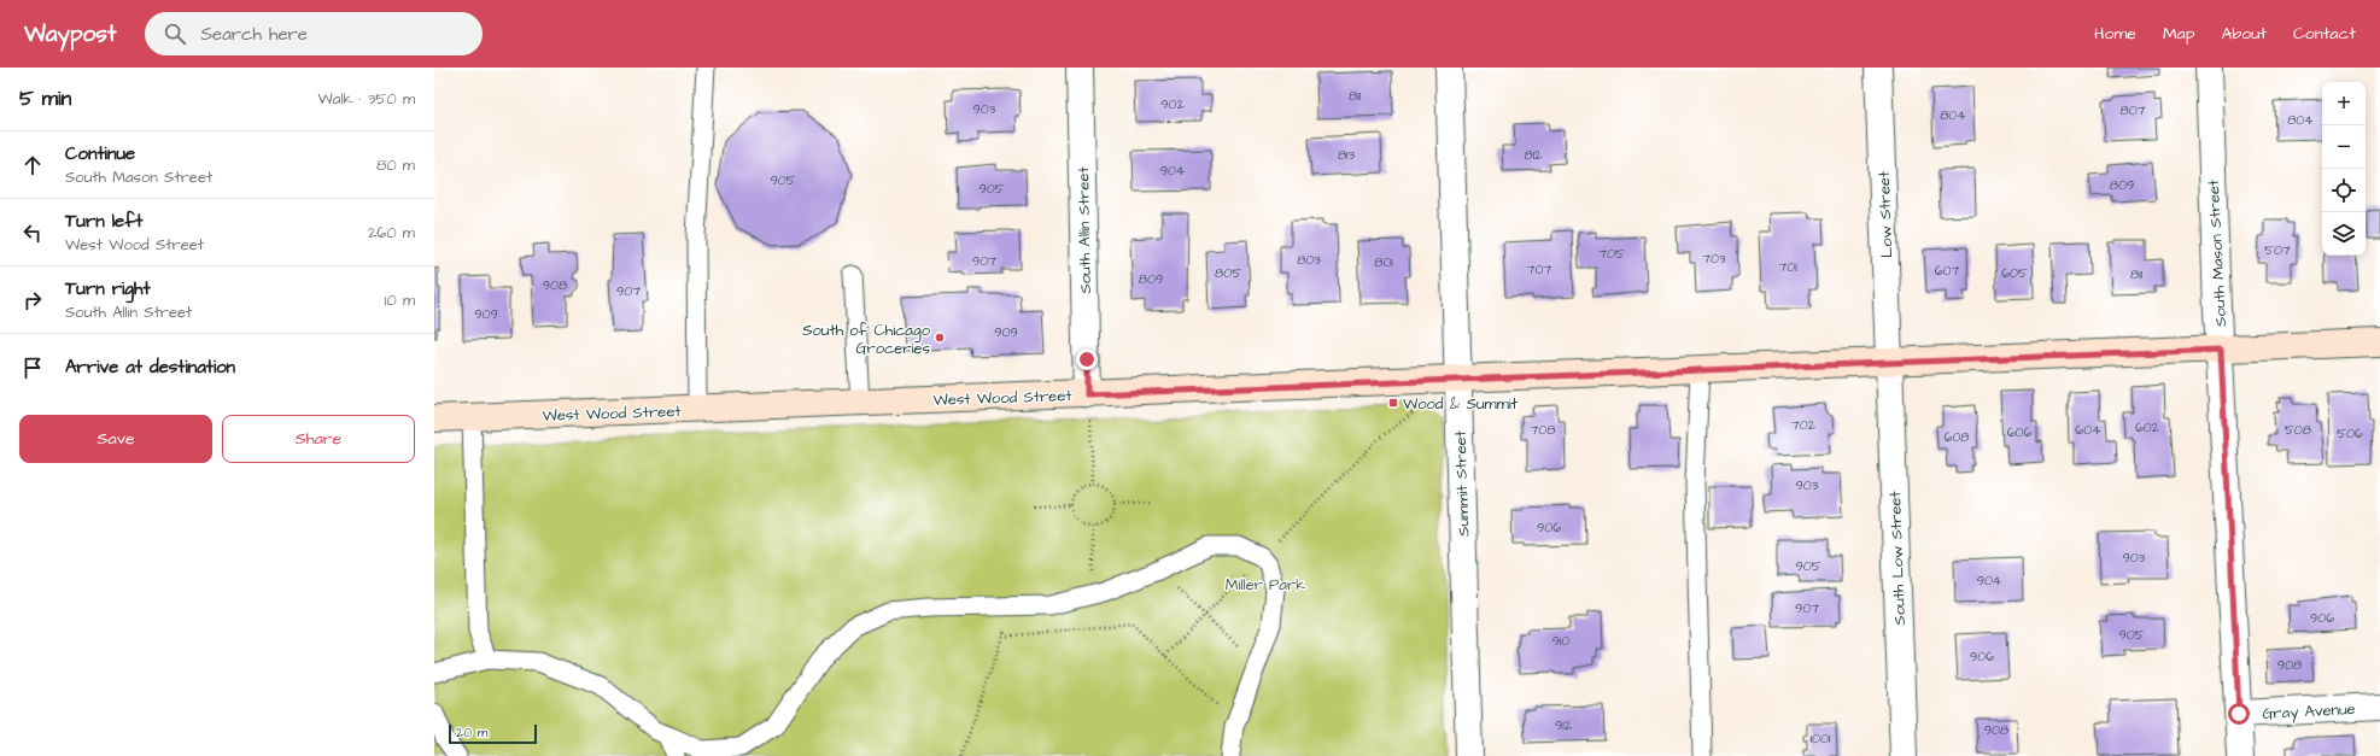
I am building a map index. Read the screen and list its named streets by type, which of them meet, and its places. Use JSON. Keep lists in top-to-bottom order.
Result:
{
  "streets": {
    "street": [
      "Low Street",
      "South Allin Street",
      "South Mason Street",
      "West Wood Street",
      "Summit Street",
      "South Low Street",
      "Gray Avenue"
    ]
  },
  "crossings": [
    ["Low Street", "West Wood Street"],
    ["Low Street", "South Low Street"],
    ["South Allin Street", "West Wood Street"],
    ["South Mason Street", "West Wood Street"],
    ["South Mason Street", "Gray Avenue"],
    ["West Wood Street", "Summit Street"],
    ["West Wood Street", "South Low Street"]
  ],
  "parks": ["Miller Park"],
  "places": {
    "other": ["South of Chicago Groceries"],
    "transit": ["Wood & Summit"]
  },
  "house_numbers": [
    "811",
    "902",
    "903",
    "807",
    "804",
    "804",
    "813",
    "812",
    "904",
    "905",
    "809",
    "905",
    "507",
    "705",
    "703",
    "803",
    "907",
    "801",
    "701",
    "707",
    "607",
    "805",
    "605",
    "811",
    "809",
    "908",
    "907",
    "909",
    "909",
    "702",
    "602",
    "708",
    "604",
    "508",
    "606",
    "506",
    "608",
    "903",
    "906",
    "903",
    "905",
    "904",
    "907",
    "906",
    "905",
    "910",
    "906",
    "908",
    "912",
    "908",
    "1001"
  ],
  "scale_bar": "20 m",
  "page": {
    "header": "Waypost",
    "search": "Search here",
    "nav": [
      "Home",
      "Map",
      "About",
      "Contact"
    ],
    "heading": ["5 min", "Walk · 350 m"],
    "map_buttons": ["+", "−"],
    "list": [
      ["Continue", "South Mason Street", "80 m"],
      ["Turn left", "West Wood Street", "260 m"],
      ["Turn right", "South Allin Street", "10 m"],
      "Arrive at destination"
    ],
    "buttons": ["Save", "Share"],
    "scale": "20 m"
  }
}
